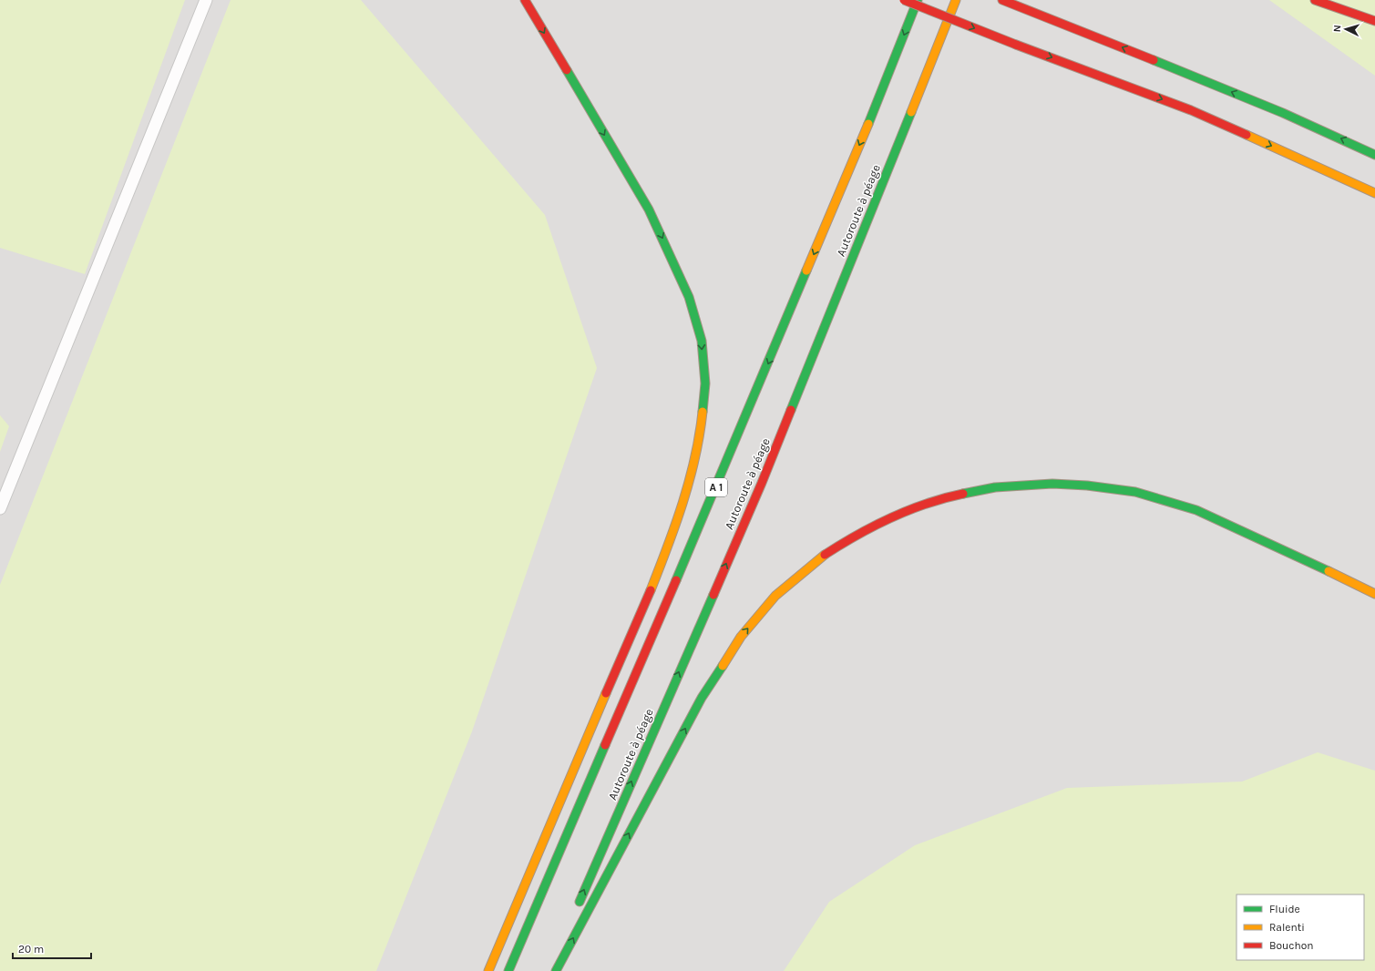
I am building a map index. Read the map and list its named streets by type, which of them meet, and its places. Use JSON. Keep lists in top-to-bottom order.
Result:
{
  "streets": {
    "main road": ["Autoroute à péage", "A 1"]
  },
  "legend": ["Fluide", "Ralenti", "Bouchon"],
  "scale_bar": "20 m",
  "north": "left"
}
